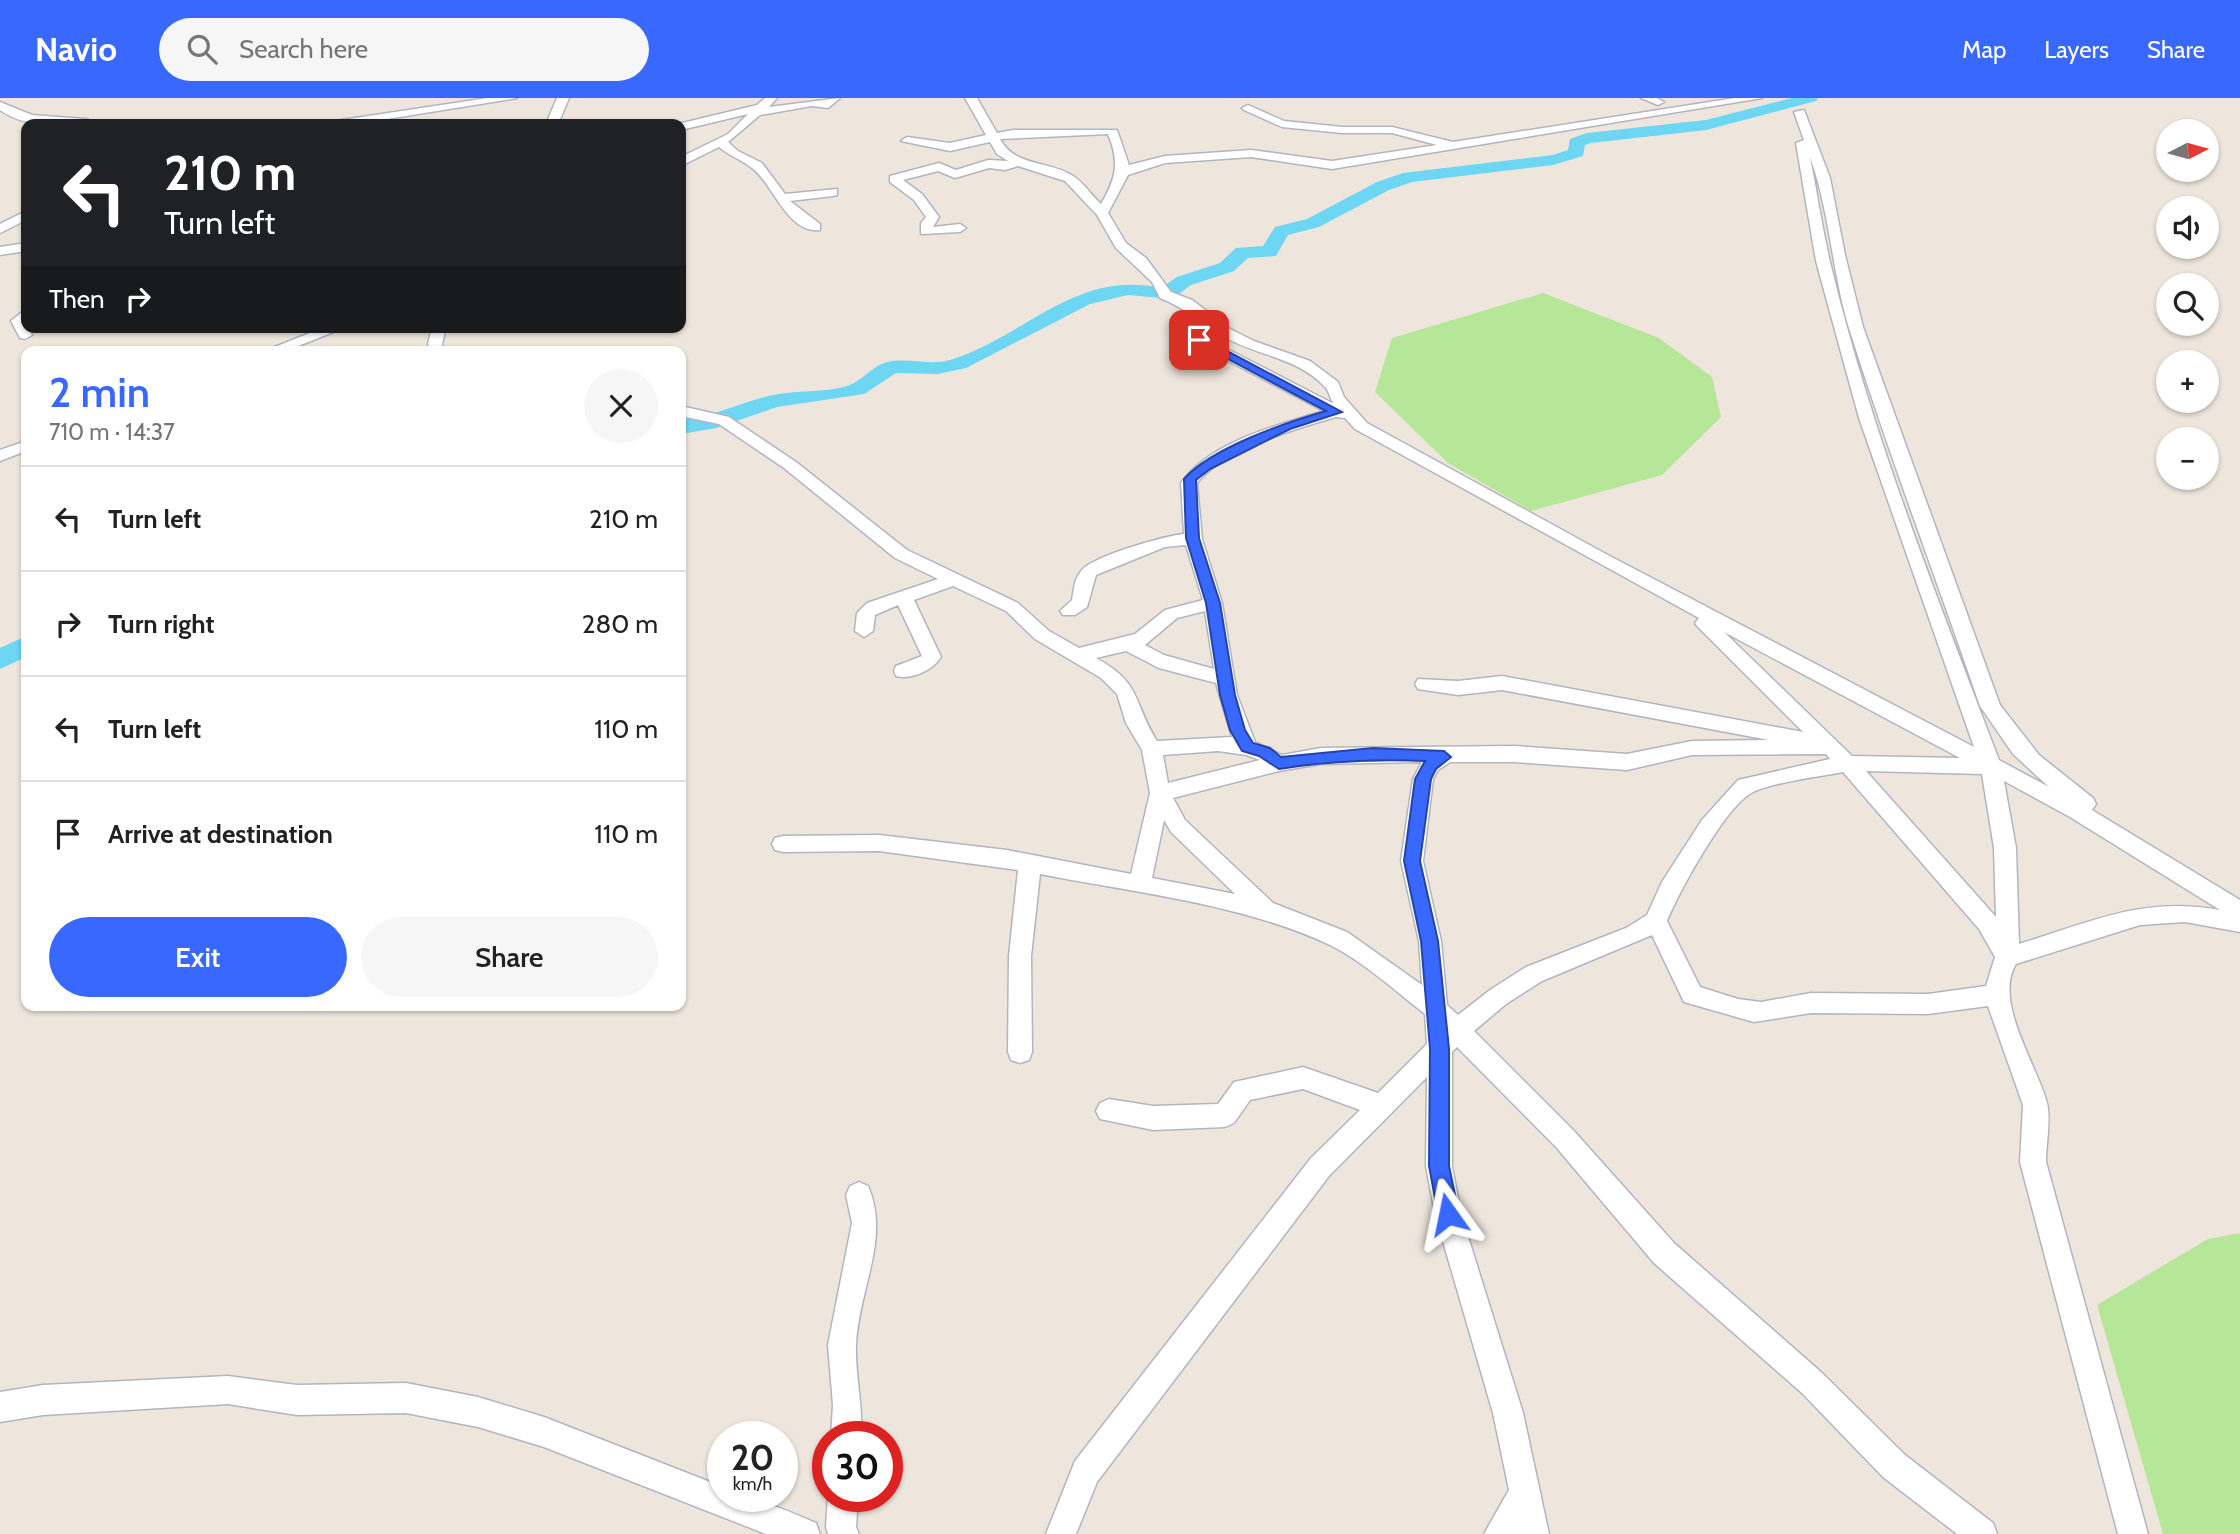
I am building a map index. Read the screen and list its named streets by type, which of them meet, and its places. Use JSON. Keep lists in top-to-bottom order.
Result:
{
  "north": "right",
  "page": {
    "header": "Navio",
    "search": "Search here",
    "nav": ["Map", "Layers", "Share"],
    "map_buttons": ["+", "−"],
    "turn": ["210 m", "Turn left"],
    "then": "Then",
    "heading": ["2 min", "710 m · 14:37"],
    "list": [
      {
        "name": "Turn left",
        "value": "210 m"
      },
      {
        "name": "Turn right",
        "value": "280 m"
      },
      {
        "name": "Turn left",
        "value": "110 m"
      },
      {
        "name": "Arrive at destination",
        "value": "110 m"
      }
    ],
    "buttons": ["Exit", "Share"],
    "speed": "20 km/h",
    "limit": "30"
  }
}
